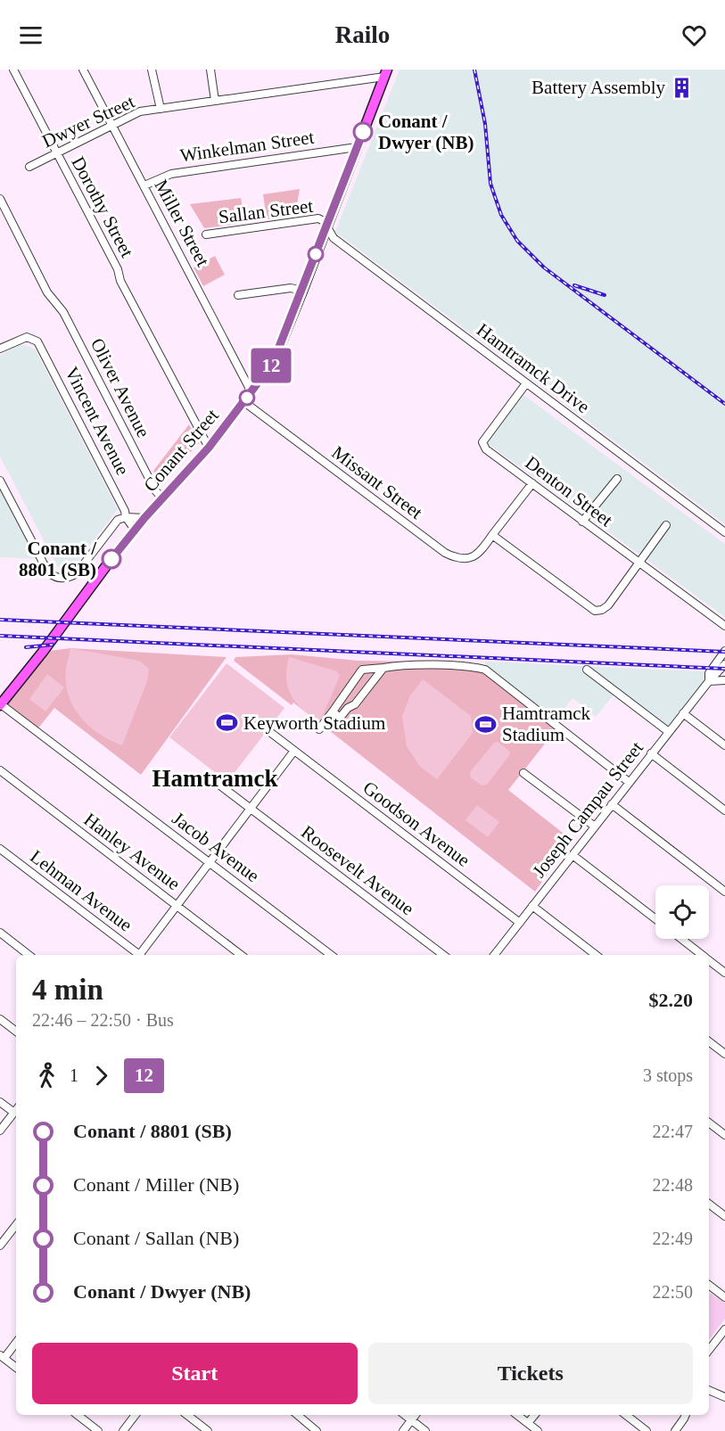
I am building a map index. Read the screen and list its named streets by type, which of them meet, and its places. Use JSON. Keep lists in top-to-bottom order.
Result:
{
  "streets": {
    "main road": ["Conant Street"],
    "street": [
      "Dwyer Street",
      "Winkelman Street",
      "Dorothy Street",
      "Sallan Street",
      "Miller Street",
      "Hamtramck Drive",
      "Oliver Avenue",
      "Vincent Avenue",
      "Missant Street",
      "Denton Street",
      "Joseph Campau Street",
      "Goodson Avenue",
      "Jacob Avenue",
      "Hanley Avenue",
      "Roosevelt Avenue",
      "Lehman Avenue"
    ]
  },
  "crossings": [
    ["Dwyer Street", "Dorothy Street"],
    ["Dwyer Street", "Miller Street"],
    ["Dwyer Street", "Conant Street"],
    ["Winkelman Street", "Miller Street"],
    ["Winkelman Street", "Conant Street"],
    ["Dorothy Street", "Conant Street"],
    ["Sallan Street", "Hamtramck Drive"],
    ["Sallan Street", "Conant Street"],
    ["Miller Street", "Conant Street"],
    ["Hamtramck Drive", "Conant Street"],
    ["Hamtramck Drive", "Denton Street"],
    ["Oliver Avenue", "Conant Street"],
    ["Vincent Avenue", "Conant Street"],
    ["Conant Street", "Missant Street"],
    ["Conant Street", "Jacob Avenue"],
    ["Joseph Campau Street", "Goodson Avenue"]
  ],
  "districts": ["Hamtramck"],
  "places": {
    "building": ["Battery Assembly"],
    "other": ["Conant / Dwyer (NB)", "Conant / 8801 (SB)"],
    "sports": ["Keyworth Stadium", "Hamtramck Stadium"]
  },
  "lines": ["bus line 12"],
  "page": {
    "header": "Railo",
    "on_map": "12",
    "heading": ["4 min", "22:46 – 22:50 · Bus", "$2.20"],
    "legs": ["1", "12", "3 stops"],
    "list": [
      {
        "name": "Conant / 8801 (SB)",
        "value": "22:47"
      },
      {
        "name": "Conant / Miller (NB)",
        "value": "22:48"
      },
      {
        "name": "Conant / Sallan (NB)",
        "value": "22:49"
      },
      {
        "name": "Conant / Dwyer (NB)",
        "value": "22:50"
      }
    ],
    "buttons": ["Start", "Tickets"]
  }
}
